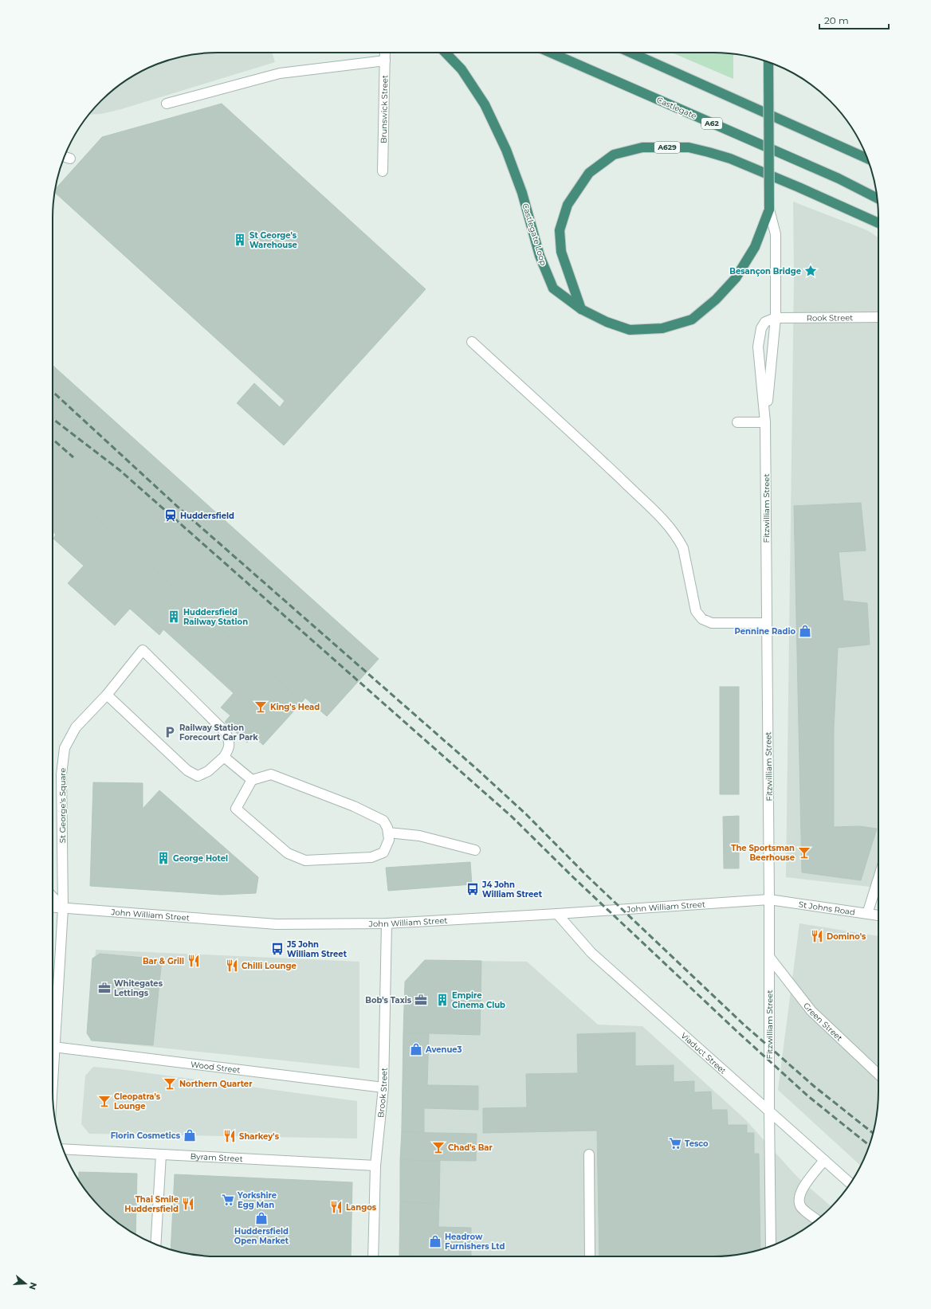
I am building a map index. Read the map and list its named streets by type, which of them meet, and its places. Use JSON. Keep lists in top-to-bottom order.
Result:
{
  "streets": {
    "highway": [
      "Castlegate",
      "A62",
      "A629",
      "Castlegate Loop"
    ],
    "street": [
      "Brunswick Street",
      "Rook Street",
      "Fitzwilliam Street",
      "St George's Square",
      "John William Street",
      "St Johns Road",
      "Green Street",
      "Viaduct Street",
      "Wood Street",
      "Brook Street",
      "Byram Street"
    ]
  },
  "crossings": [
    ["A629", "Castlegate Loop"],
    ["Castlegate Loop", "Fitzwilliam Street"],
    ["Rook Street", "Fitzwilliam Street"],
    ["Fitzwilliam Street", "John William Street"],
    ["Fitzwilliam Street", "St Johns Road"],
    ["Fitzwilliam Street", "Green Street"],
    ["Fitzwilliam Street", "Viaduct Street"],
    ["St George's Square", "John William Street"],
    ["John William Street", "St Johns Road"],
    ["John William Street", "Viaduct Street"],
    ["John William Street", "Brook Street"],
    ["Wood Street", "Brook Street"],
    ["Brook Street", "Byram Street"]
  ],
  "places": {
    "building": [
      "St George's Warehouse",
      "Huddersfield Railway Station",
      "George Hotel",
      "Empire Cinema Club"
    ],
    "place": ["Besançon Bridge"],
    "station": ["Huddersfield"],
    "shop": [
      "Pennine Radio",
      "Avenue3",
      "Florin Cosmetics",
      "Huddersfield Open Market",
      "Headrow Furnishers Ltd"
    ],
    "bar": [
      "King's Head",
      "The Sportsman Beerhouse",
      "Northern Quarter",
      "Cleopatra's Lounge",
      "Chad's Bar"
    ],
    "parking": ["Railway Station Forecourt Car Park"],
    "bus stop": ["J4 John William Street", "J5 John William Street"],
    "restaurant": [
      "Domino's",
      "Bar & Grill",
      "Chilli Lounge",
      "Sharkey's",
      "Thai Smile Huddersfield",
      "Langos"
    ],
    "office": ["Whitegates Lettings", "Bob's Taxis"],
    "supermarket": ["Tesco", "Yorkshire Egg Man"]
  },
  "scale_bar": "20 m",
  "north": "right"
}
